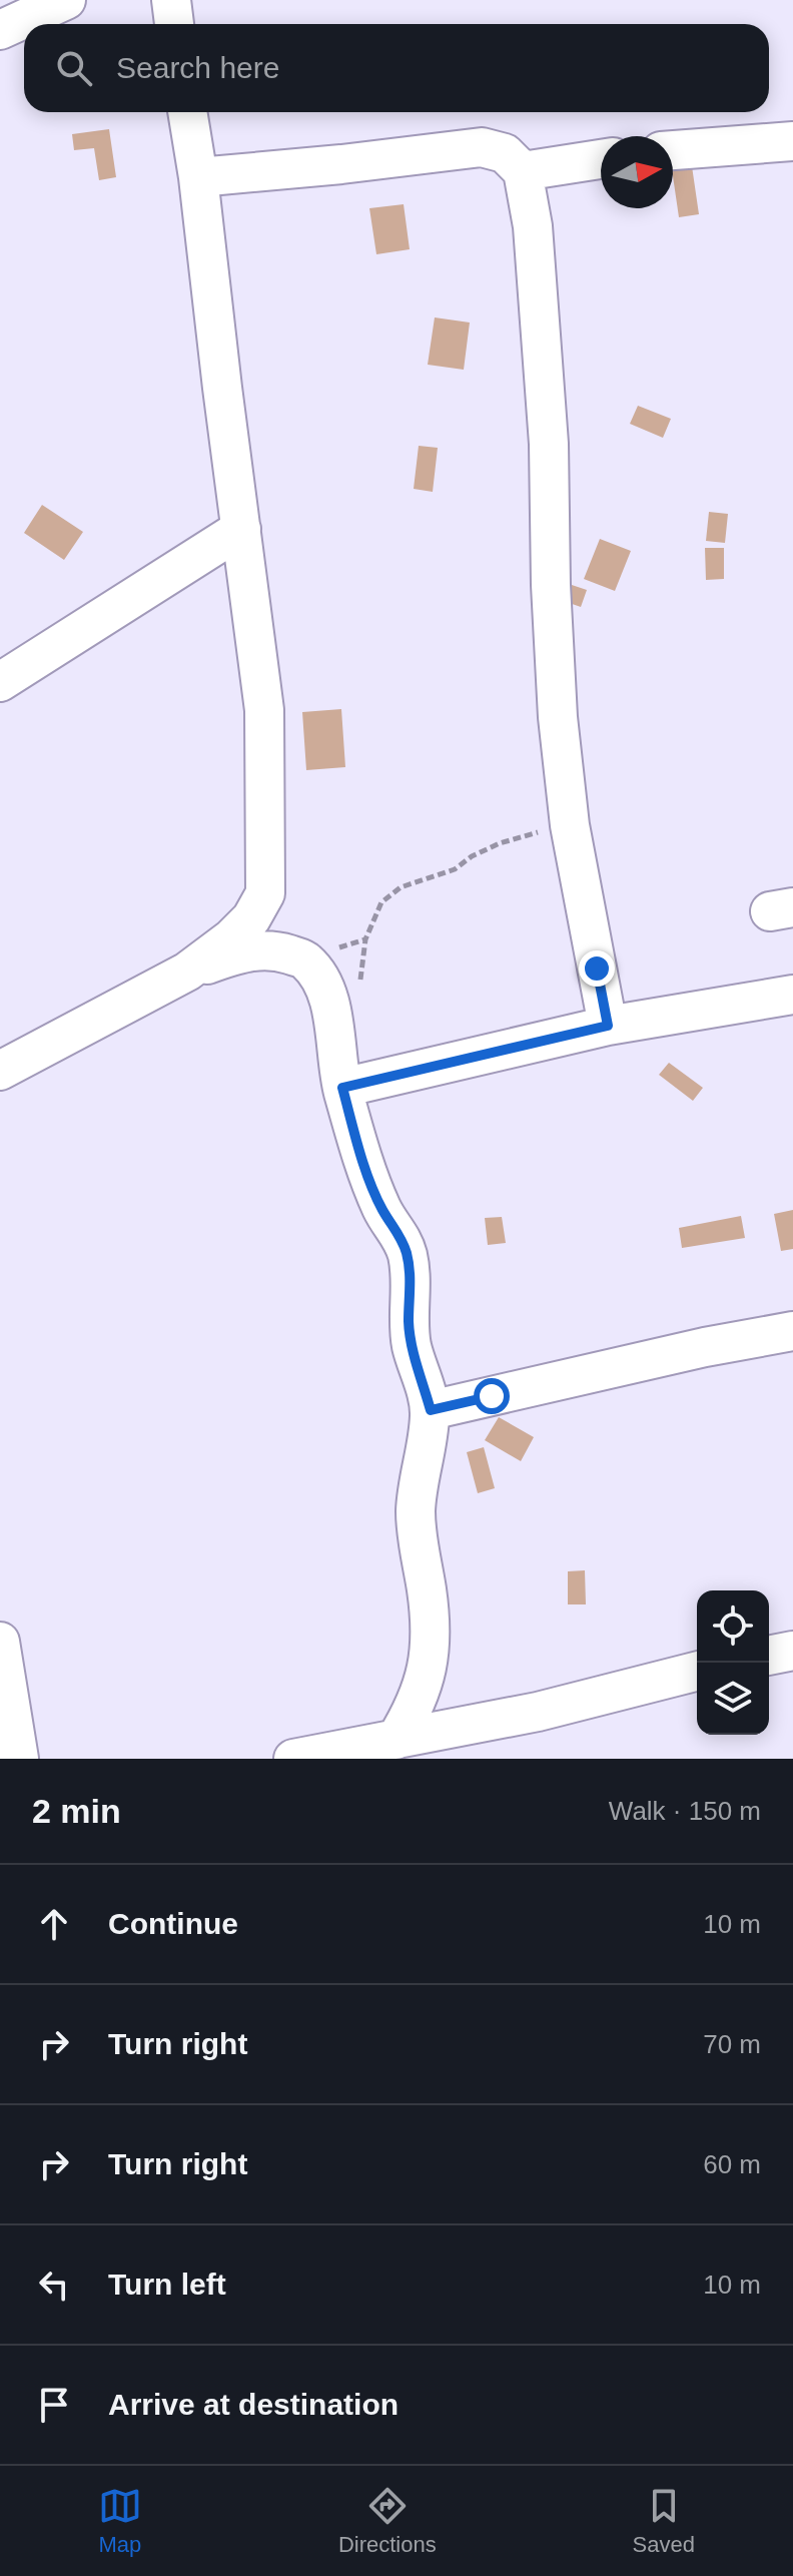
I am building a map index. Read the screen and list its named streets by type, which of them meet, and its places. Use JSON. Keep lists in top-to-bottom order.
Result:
{
  "north": "right",
  "page": {
    "search": "Search here",
    "heading": ["2 min", "Walk · 150 m"],
    "list": [
      ["Continue", "10 m"],
      ["Turn right", "70 m"],
      ["Turn right", "60 m"],
      ["Turn left", "10 m"],
      "Arrive at destination"
    ],
    "nav": ["Map", "Directions", "Saved"]
  }
}
